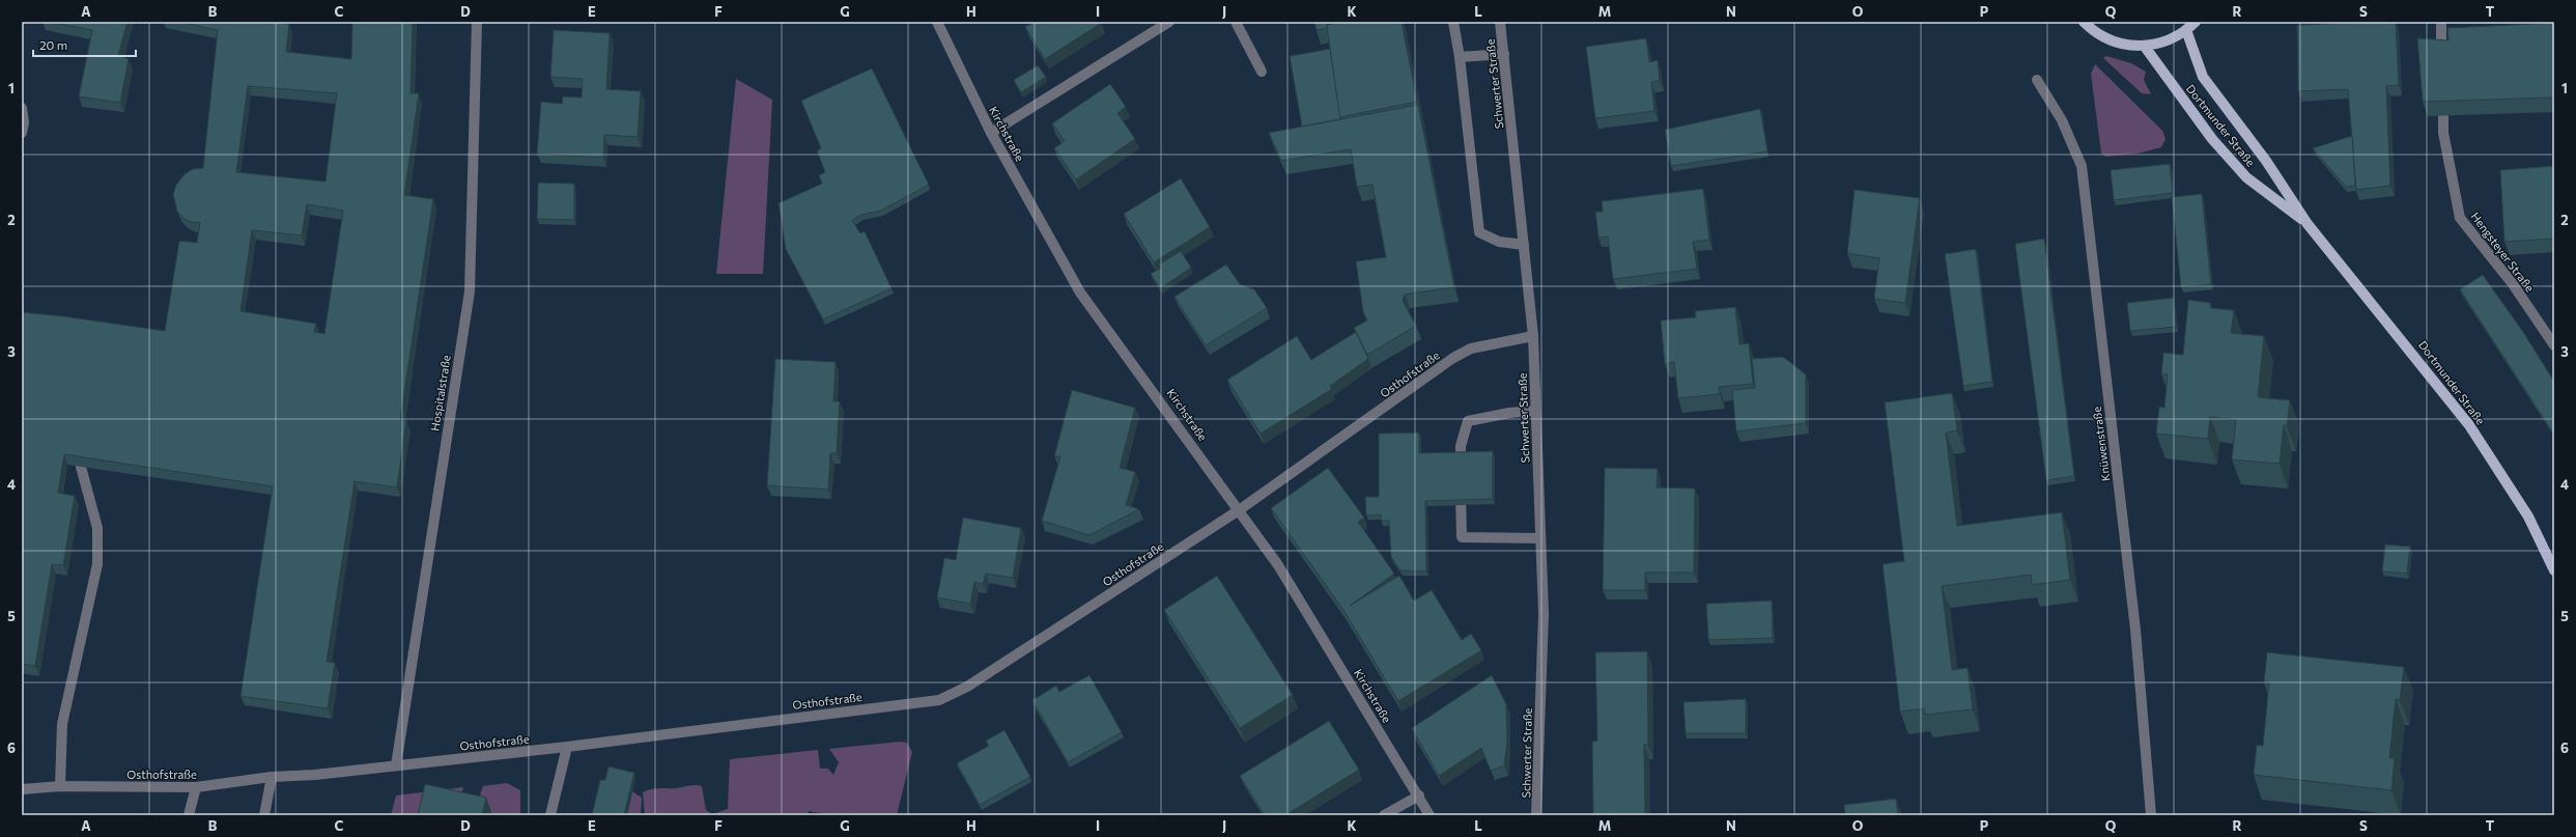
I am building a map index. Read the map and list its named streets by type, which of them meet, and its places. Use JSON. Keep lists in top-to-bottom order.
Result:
{
  "streets": {
    "main road": ["Dortmunder Straße"],
    "street": [
      "Schwerter Straße",
      "Kirchstraße",
      "Hengsteyer Straße",
      "Osthofstraße",
      "Hospitalstraße",
      "Knüwenstraße"
    ]
  },
  "crossings": [
    ["Schwerter Straße", "Osthofstraße"],
    ["Kirchstraße", "Osthofstraße"],
    ["Osthofstraße", "Hospitalstraße"]
  ],
  "scale_bar": "20 m",
  "grid": {
    "columns": [
      "A",
      "B",
      "C",
      "D",
      "E",
      "F",
      "G",
      "H",
      "I",
      "J",
      "K",
      "L",
      "M",
      "N",
      "O",
      "P",
      "Q",
      "R",
      "S",
      "T"
    ],
    "rows": [
      "1",
      "2",
      "3",
      "4",
      "5",
      "6"
    ]
  }
}
